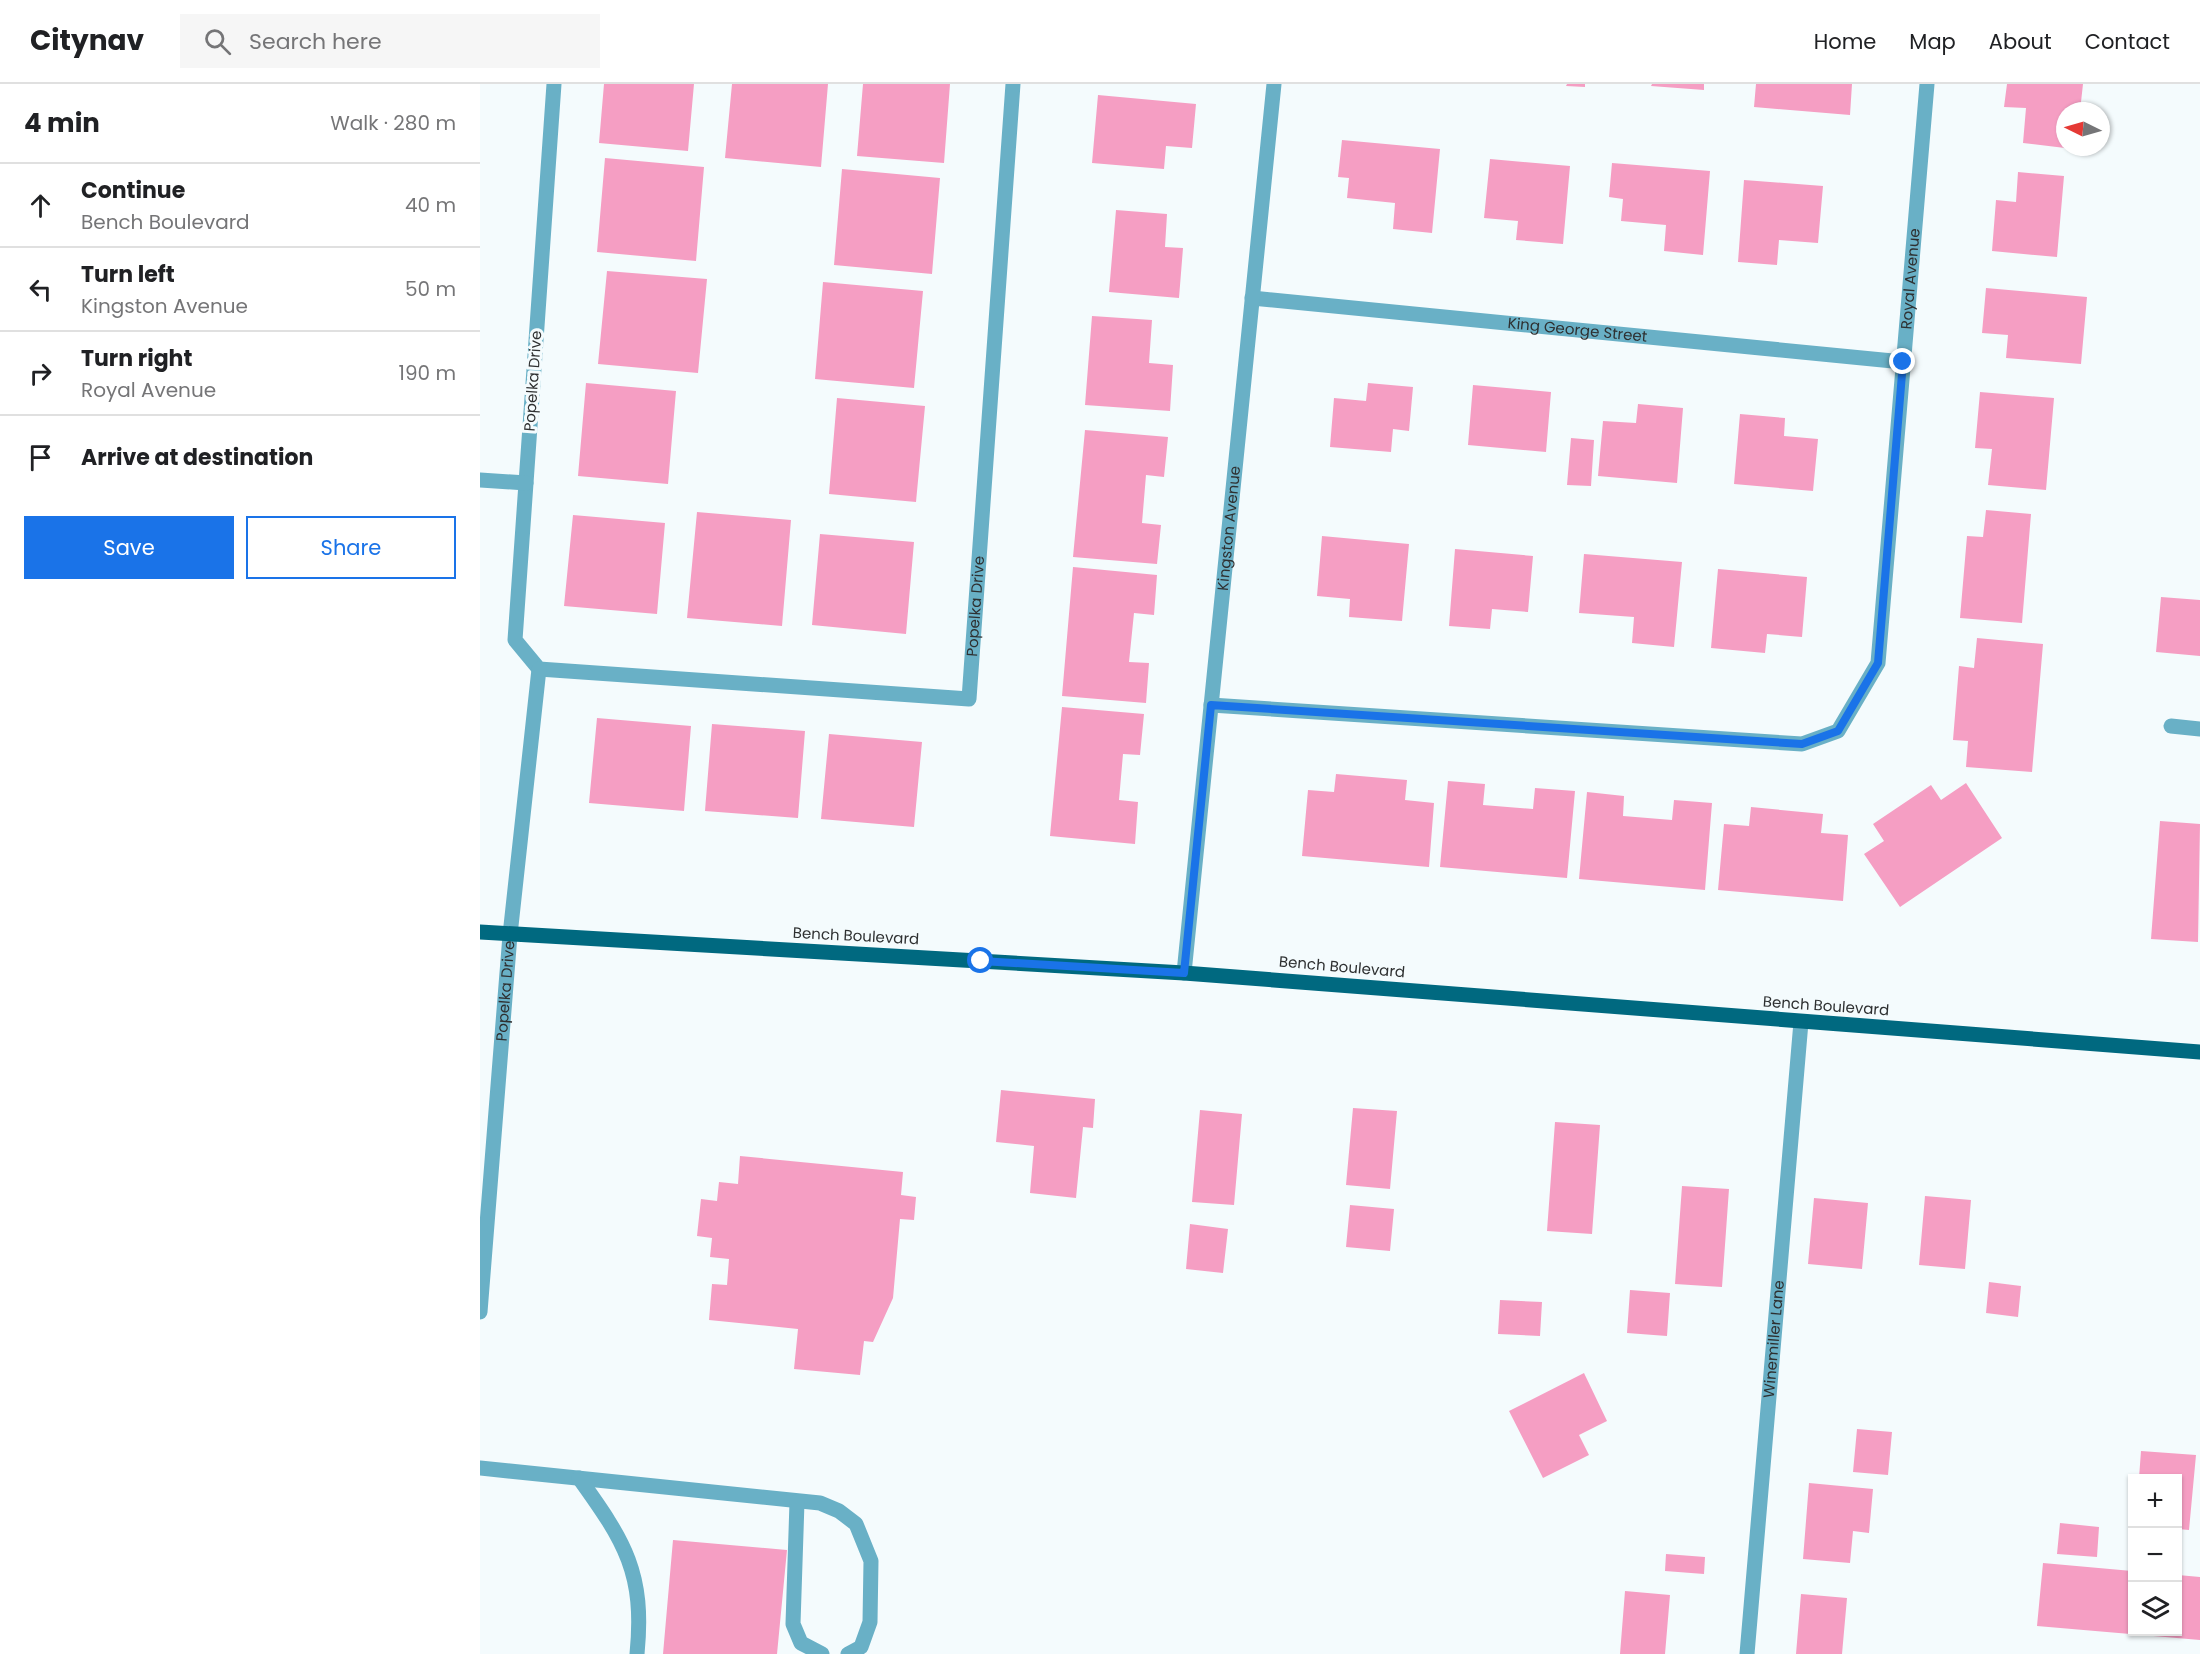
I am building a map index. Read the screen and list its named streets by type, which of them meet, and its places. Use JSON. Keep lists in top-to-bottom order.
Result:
{
  "streets": {
    "main road": ["Bench Boulevard"],
    "street": [
      "Royal Avenue",
      "King George Street",
      "Popelka Drive",
      "Kingston Avenue",
      "Winemiller Lane"
    ]
  },
  "crossings": [
    ["Royal Avenue", "King George Street"],
    ["Royal Avenue", "Kingston Avenue"],
    ["King George Street", "Kingston Avenue"],
    ["Popelka Drive", "Bench Boulevard"],
    ["Kingston Avenue", "Bench Boulevard"],
    ["Bench Boulevard", "Winemiller Lane"]
  ],
  "north": "left",
  "page": {
    "header": "Citynav",
    "search": "Search here",
    "nav": [
      "Home",
      "Map",
      "About",
      "Contact"
    ],
    "heading": ["4 min", "Walk · 280 m"],
    "list": [
      ["Continue", "Bench Boulevard", "40 m"],
      ["Turn left", "Kingston Avenue", "50 m"],
      ["Turn right", "Royal Avenue", "190 m"],
      "Arrive at destination"
    ],
    "buttons": ["Save", "Share"],
    "map_buttons": ["+", "−"]
  }
}
